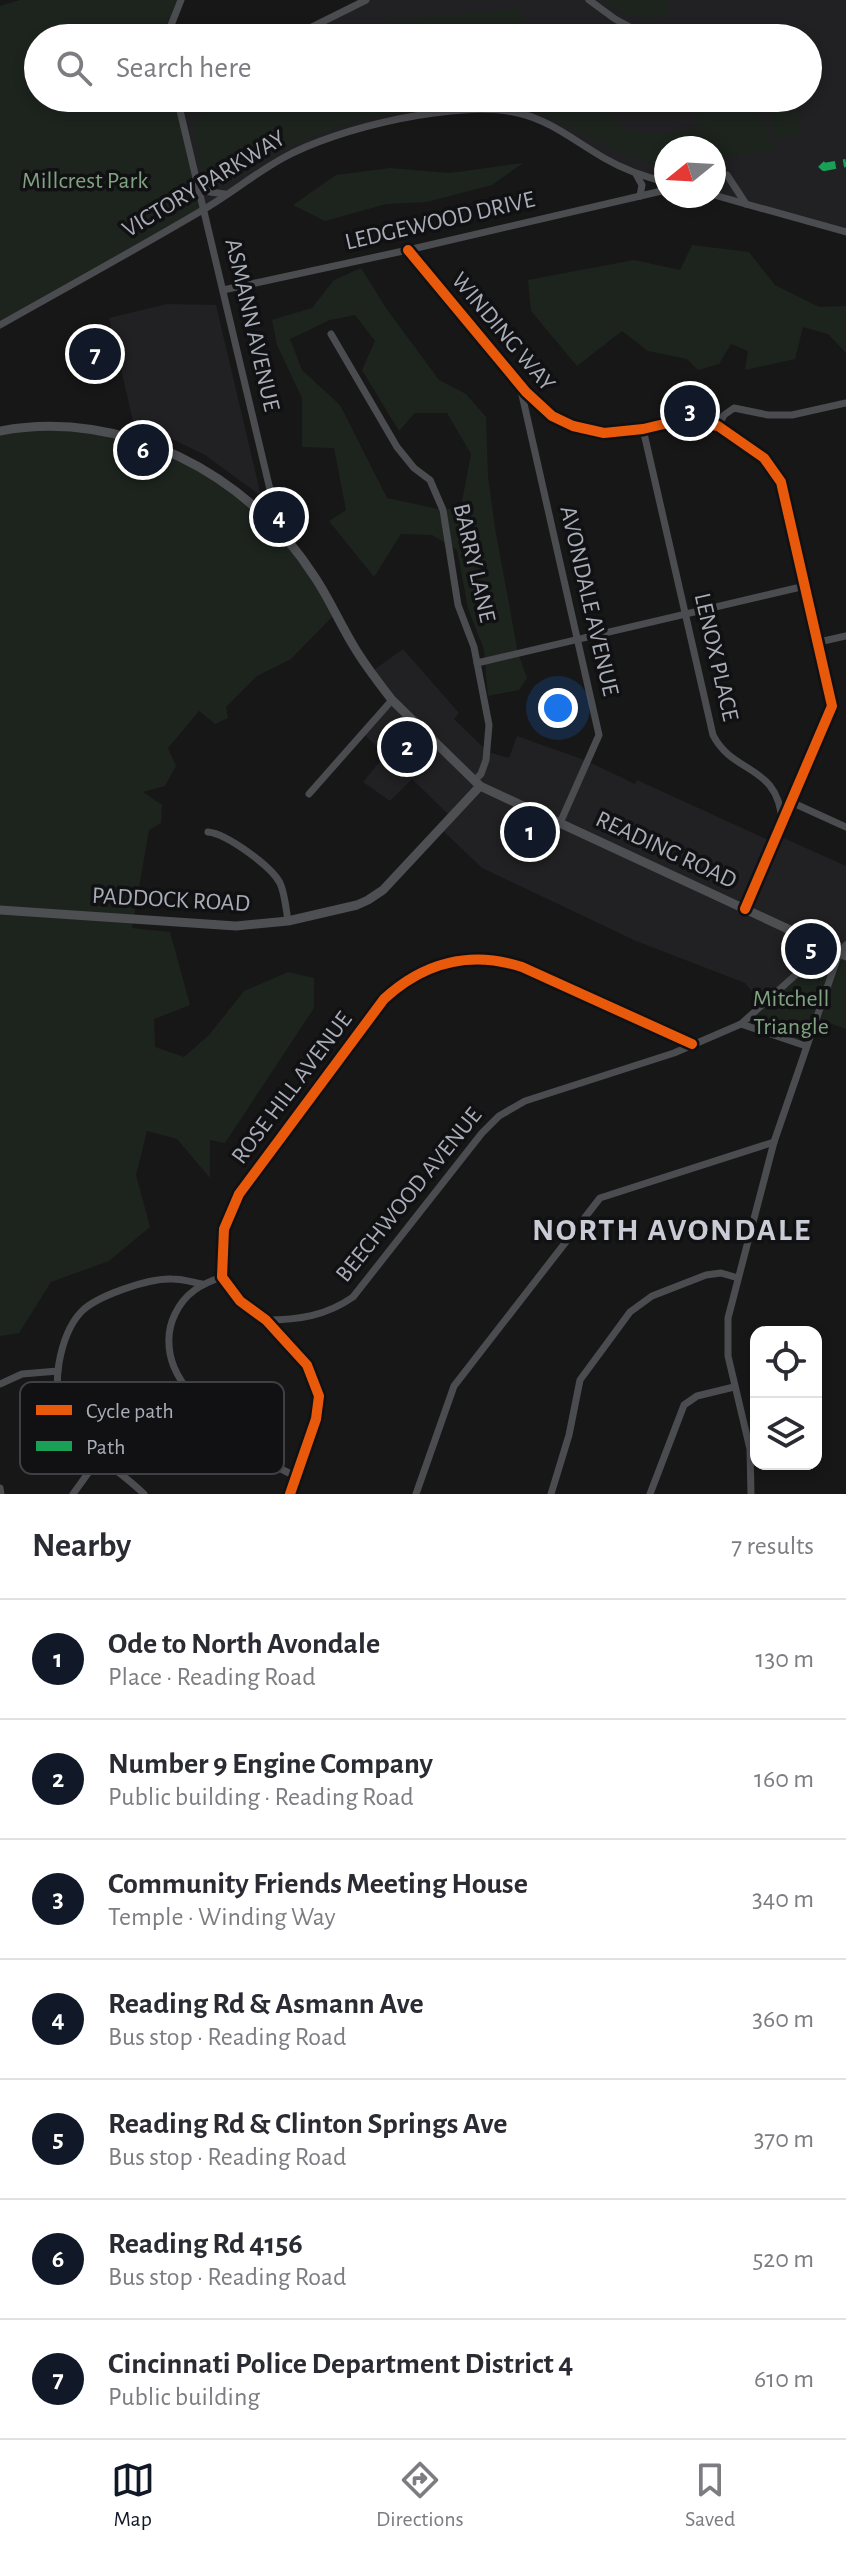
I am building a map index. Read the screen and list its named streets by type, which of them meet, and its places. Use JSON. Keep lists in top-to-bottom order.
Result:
{
  "streets": {
    "main road": ["READING ROAD", "PADDOCK ROAD"],
    "street": [
      "VICTORY PARKWAY",
      "LEDGEWOOD DRIVE",
      "ASMANN AVENUE",
      "WINDING WAY",
      "BARRY LANE",
      "AVONDALE AVENUE",
      "LENOX PLACE",
      "ROSE HILL AVENUE",
      "BEECHWOOD AVENUE"
    ]
  },
  "crossings": [
    ["VICTORY PARKWAY", "ASMANN AVENUE"],
    ["LEDGEWOOD DRIVE", "ASMANN AVENUE"],
    ["LEDGEWOOD DRIVE", "WINDING WAY"],
    ["ASMANN AVENUE", "READING ROAD"],
    ["WINDING WAY", "AVONDALE AVENUE"],
    ["WINDING WAY", "LENOX PLACE"],
    ["BARRY LANE", "READING ROAD"],
    ["BARRY LANE", "PADDOCK ROAD"],
    ["AVONDALE AVENUE", "READING ROAD"],
    ["READING ROAD", "PADDOCK ROAD"],
    ["ROSE HILL AVENUE", "BEECHWOOD AVENUE"]
  ],
  "districts": ["NORTH AVONDALE"],
  "parks": ["Millcrest Park", "Mitchell Triangle"],
  "legend": ["Cycle path", "Path"],
  "north": "left",
  "page": {
    "search": "Search here",
    "pins": [
      "7",
      "3",
      "6",
      "4",
      "2",
      "1",
      "5"
    ],
    "heading": ["Nearby", "7 results"],
    "list": [
      {
        "mark": "1",
        "name": "Ode to North Avondale",
        "note": "Place · Reading Road",
        "value": "130 m"
      },
      {
        "mark": "2",
        "name": "Number 9 Engine Company",
        "note": "Public building · Reading Road",
        "value": "160 m"
      },
      {
        "mark": "3",
        "name": "Community Friends Meeting House",
        "note": "Temple · Winding Way",
        "value": "340 m"
      },
      {
        "mark": "4",
        "name": "Reading Rd & Asmann Ave",
        "note": "Bus stop · Reading Road",
        "value": "360 m"
      },
      {
        "mark": "5",
        "name": "Reading Rd & Clinton Springs Ave",
        "note": "Bus stop · Reading Road",
        "value": "370 m"
      },
      {
        "mark": "6",
        "name": "Reading Rd 4156",
        "note": "Bus stop · Reading Road",
        "value": "520 m"
      },
      {
        "mark": "7",
        "name": "Cincinnati Police Department District 4",
        "note": "Public building",
        "value": "610 m"
      }
    ],
    "nav": ["Map", "Directions", "Saved"]
  }
}
